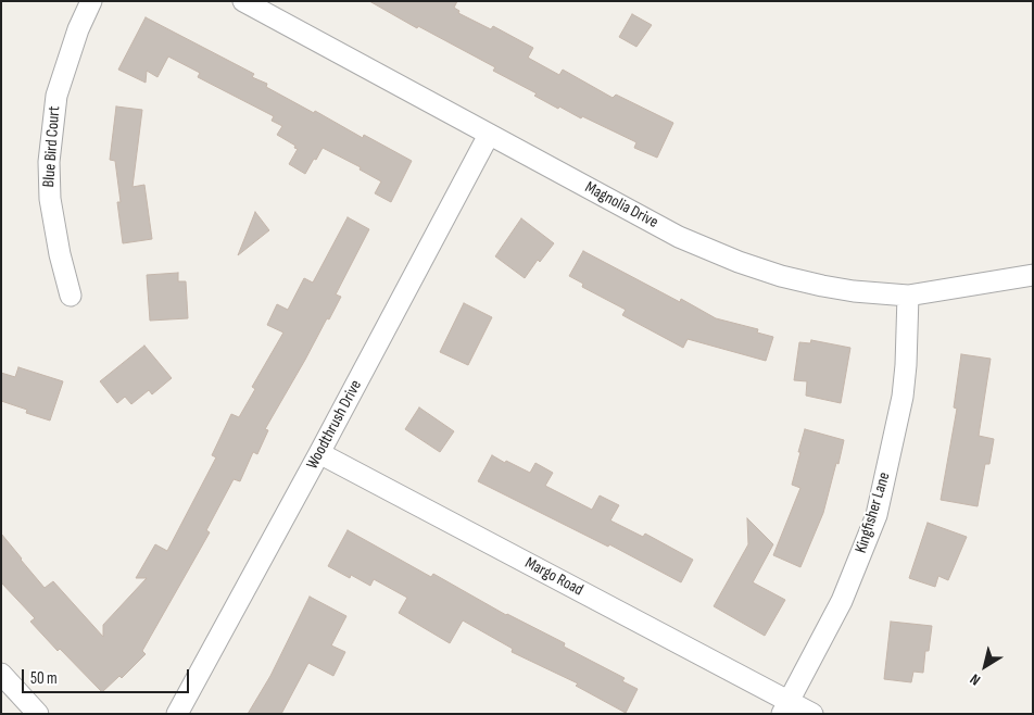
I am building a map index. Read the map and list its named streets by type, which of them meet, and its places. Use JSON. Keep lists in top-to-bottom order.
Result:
{
  "streets": {
    "street": [
      "Blue Bird Court",
      "Magnolia Drive",
      "Woodthrush Drive",
      "Kingfisher Lane",
      "Margo Road"
    ]
  },
  "crossings": [
    ["Magnolia Drive", "Woodthrush Drive"],
    ["Magnolia Drive", "Kingfisher Lane"],
    ["Woodthrush Drive", "Margo Road"],
    ["Kingfisher Lane", "Margo Road"]
  ],
  "scale_bar": "50 m",
  "north": "bottom left"
}
